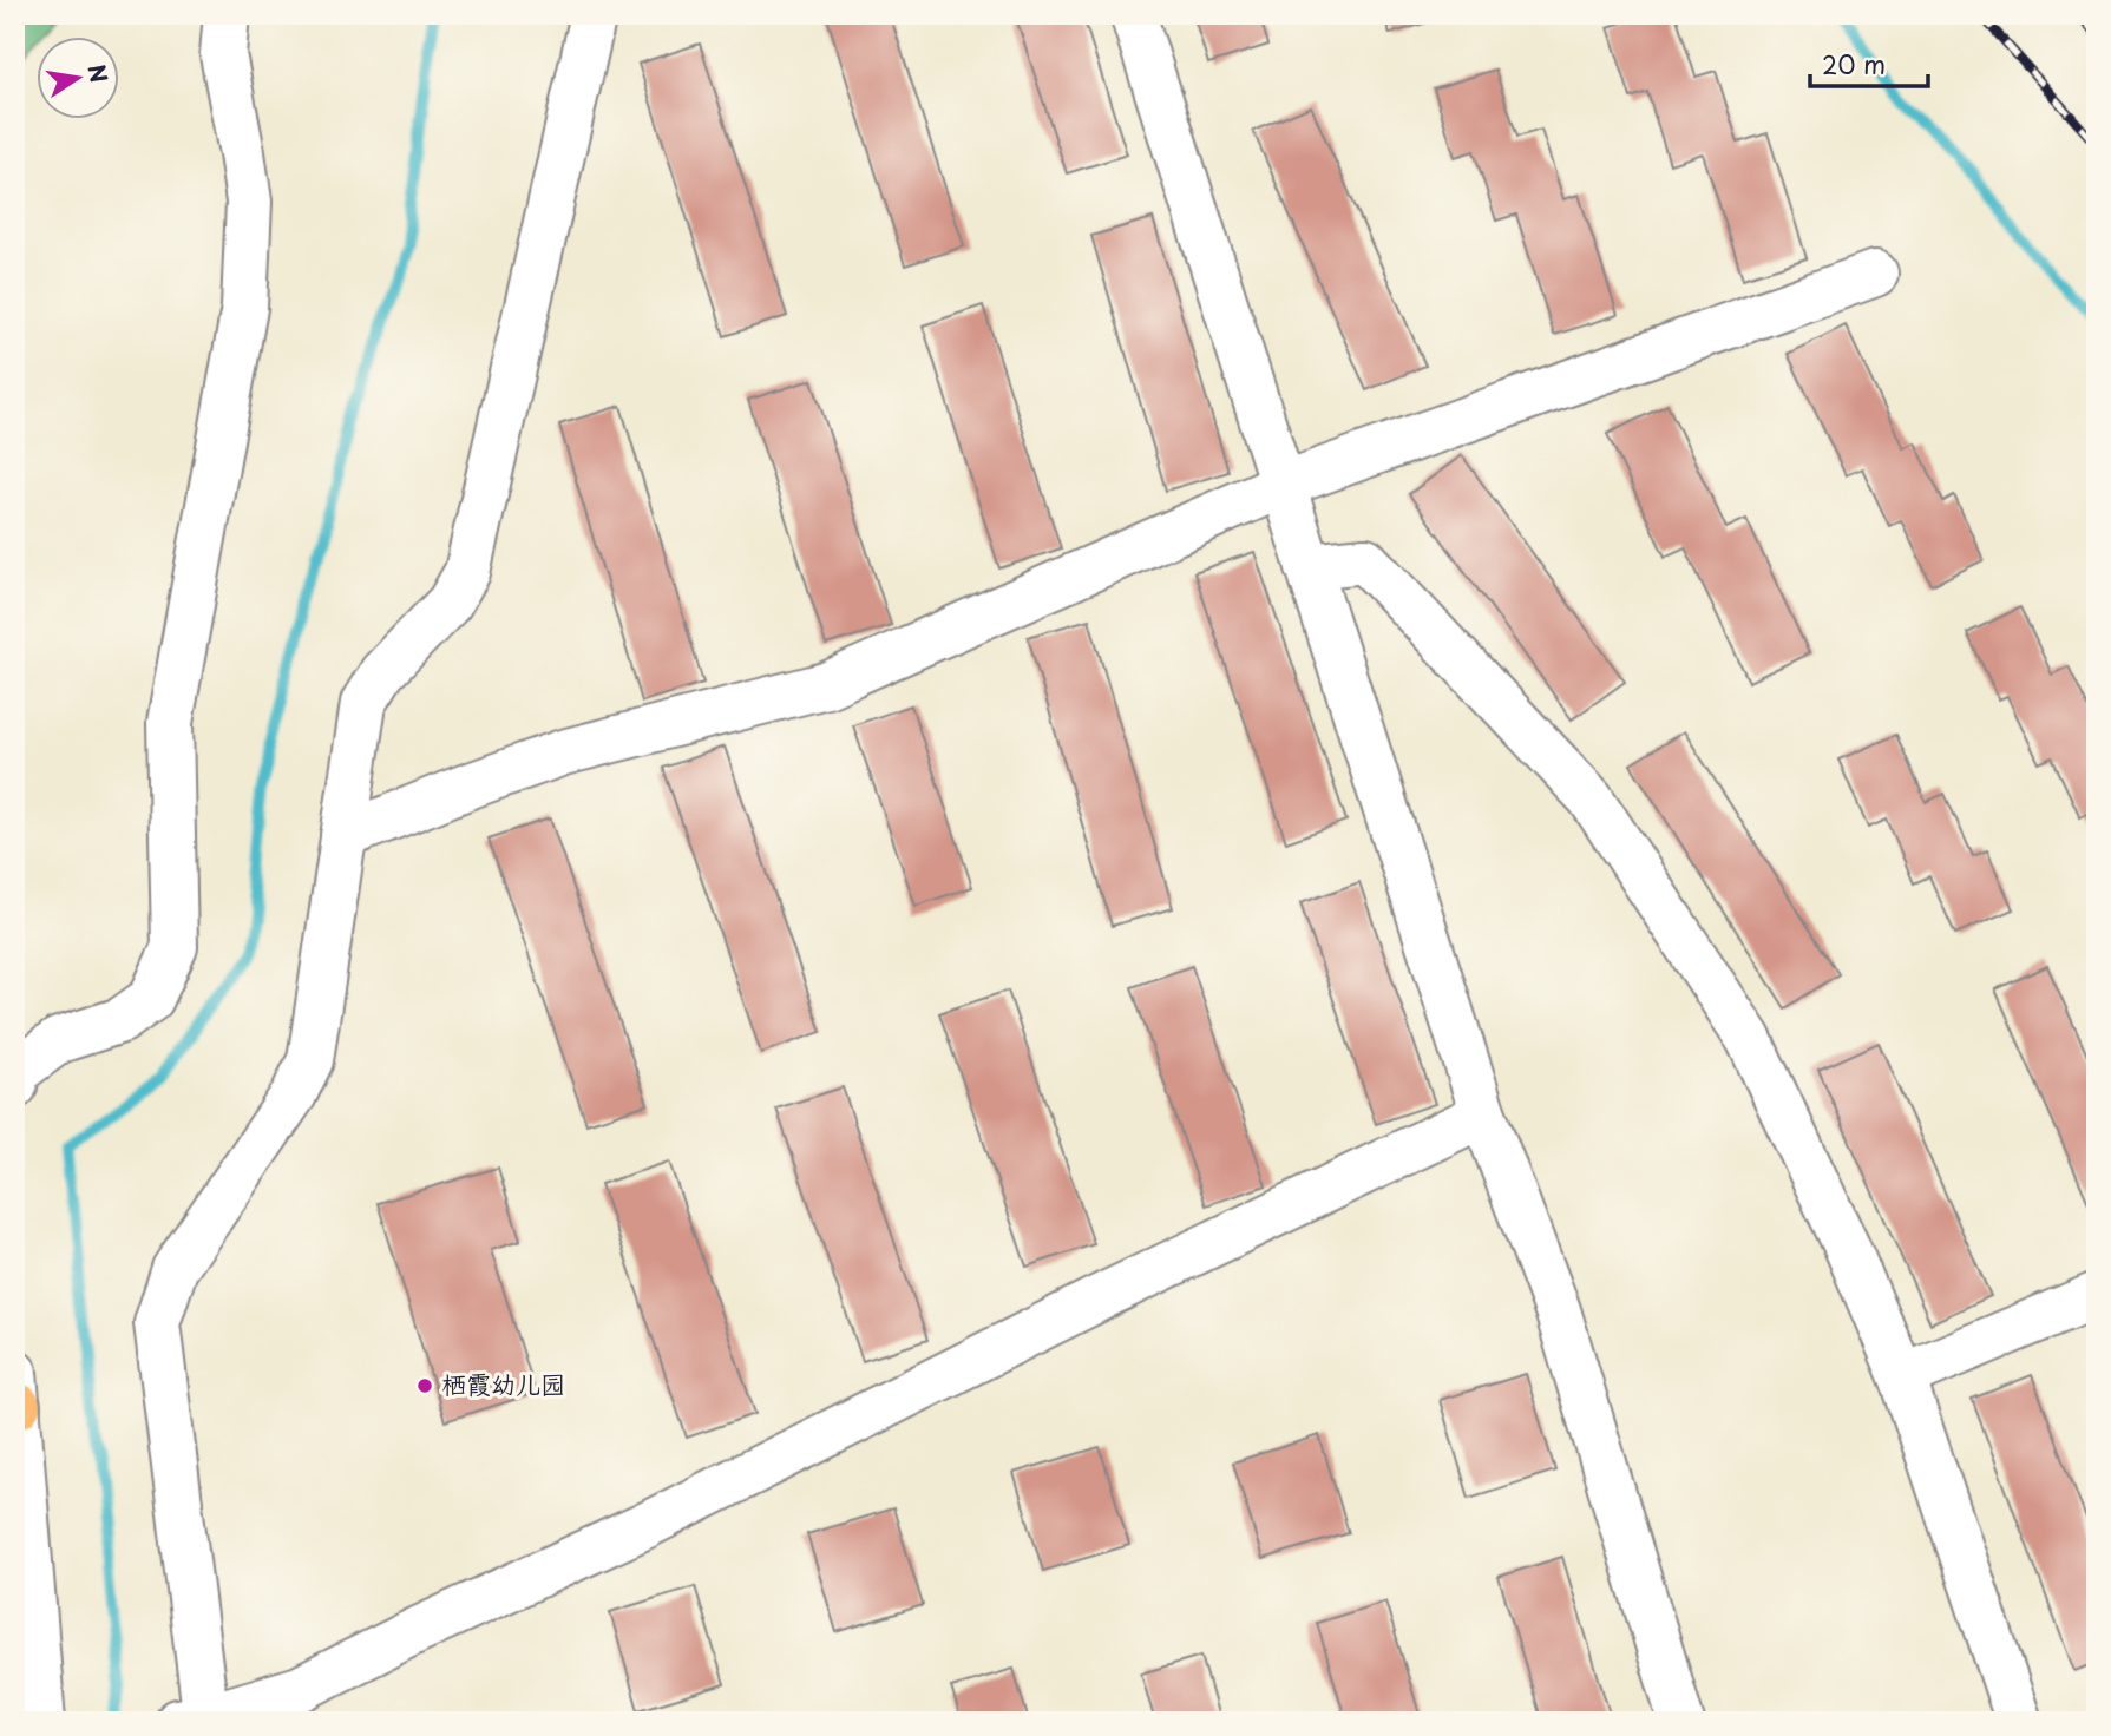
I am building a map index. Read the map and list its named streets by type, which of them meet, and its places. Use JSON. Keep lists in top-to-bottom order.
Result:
{
  "places": ["栖霞幼儿园"],
  "scale_bar": "20 m",
  "north": "right"
}
